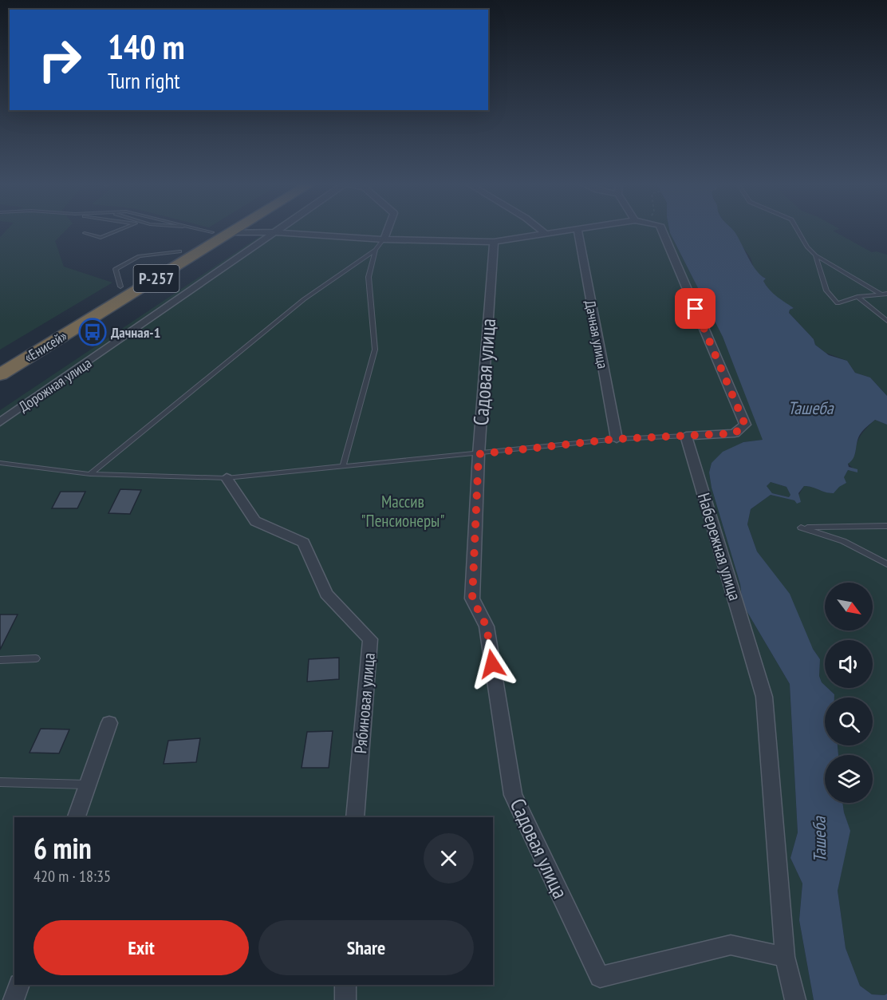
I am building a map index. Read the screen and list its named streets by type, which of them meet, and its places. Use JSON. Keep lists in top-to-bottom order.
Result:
{
  "streets": {
    "highway": ["Р-257", "«Енисей»"],
    "street": [
      "Дачная улица",
      "Садовая улица",
      "Дорожная улица",
      "Набережная улица",
      "Рябиновая улица"
    ]
  },
  "crossings": [
    ["Садовая улица", "Набережная улица"]
  ],
  "water": ["Ташеба"],
  "parks": ["Массив \"Пенсионеры\""],
  "places": {
    "bus stop": ["Дачная-1"]
  },
  "north": "bottom right",
  "page": {
    "turn": ["140 m", "Turn right"],
    "heading": ["6 min", "420 m · 18:35"],
    "buttons": ["Exit", "Share"]
  }
}
